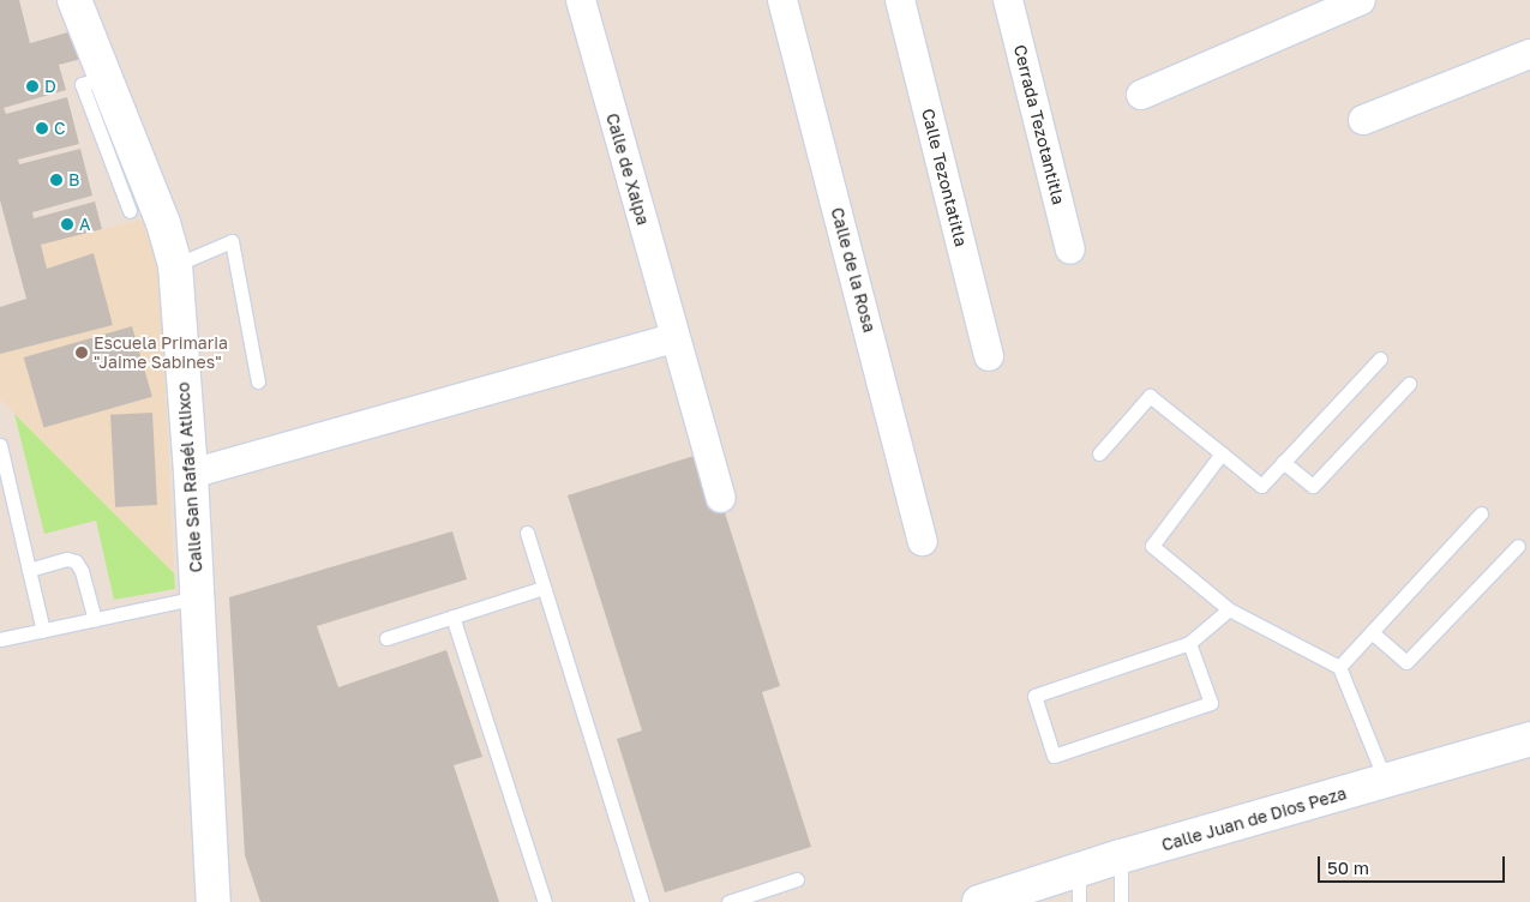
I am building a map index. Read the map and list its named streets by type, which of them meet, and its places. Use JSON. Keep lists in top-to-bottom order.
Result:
{
  "streets": {
    "street": [
      "Cerrada Tezotantitla",
      "Calle de Xalpa",
      "Calle Tezontatitla",
      "Calle de la Rosa",
      "Calle San Rafaél Atlixco",
      "Calle Juan de Dios Peza"
    ]
  },
  "places": [
    "D",
    "C",
    "B",
    "A",
    "Escuela Primaria \"Jaime Sabines\""
  ],
  "scale_bar": "50 m"
}
